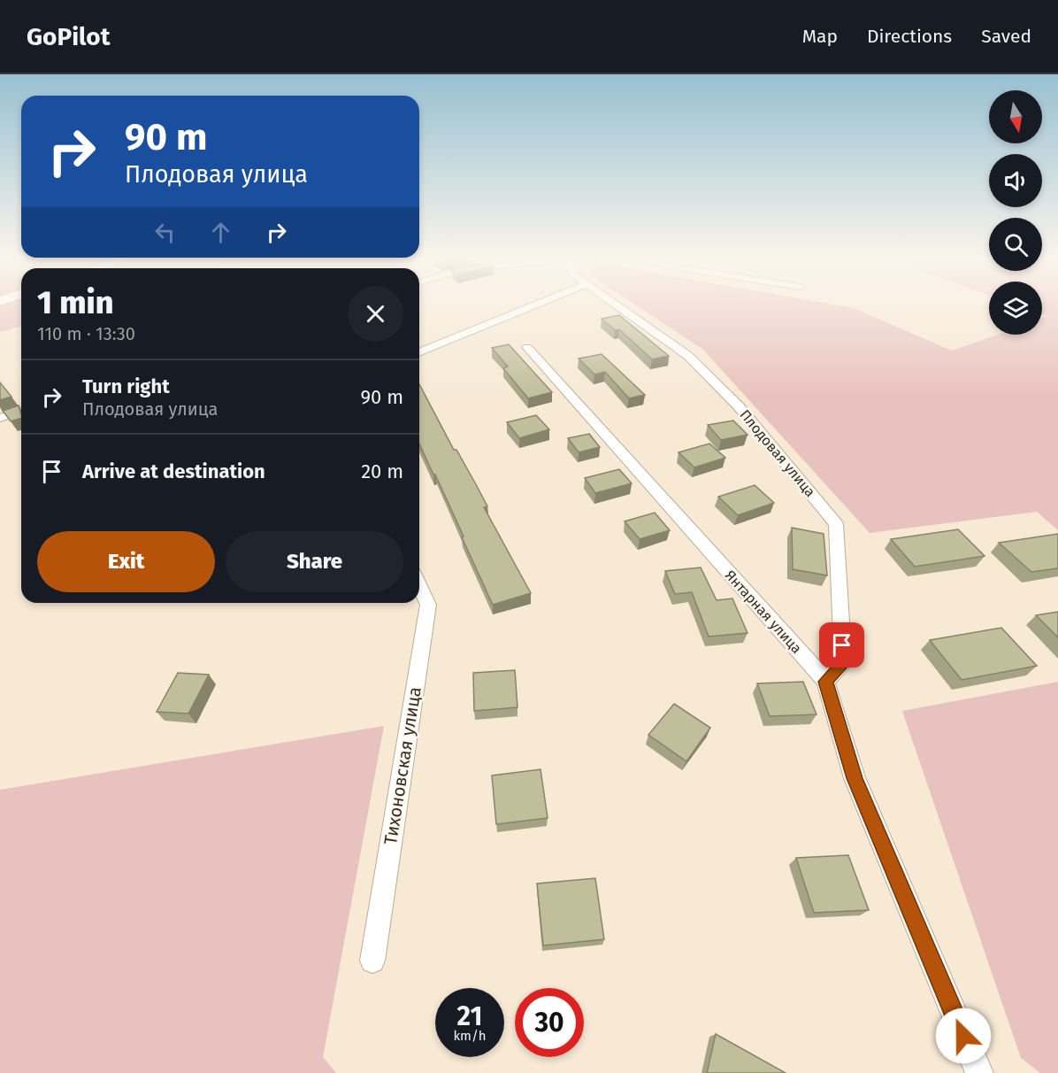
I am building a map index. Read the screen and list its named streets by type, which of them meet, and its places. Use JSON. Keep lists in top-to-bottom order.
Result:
{
  "streets": {
    "street": ["Плодовая улица", "Янтарная улица", "Тихоновская улица"]
  },
  "crossings": [
    ["Плодовая улица", "Янтарная улица"]
  ],
  "north": "bottom",
  "page": {
    "header": "GoPilot",
    "nav": ["Map", "Directions", "Saved"],
    "turn": ["90 m", "Плодовая улица"],
    "heading": ["1 min", "110 m · 13:30"],
    "list": [
      {
        "name": "Turn right",
        "note": "Плодовая улица",
        "value": "90 m"
      },
      {
        "name": "Arrive at destination",
        "value": "20 m"
      }
    ],
    "buttons": ["Exit", "Share"],
    "speed": "21 km/h",
    "limit": "30"
  }
}
